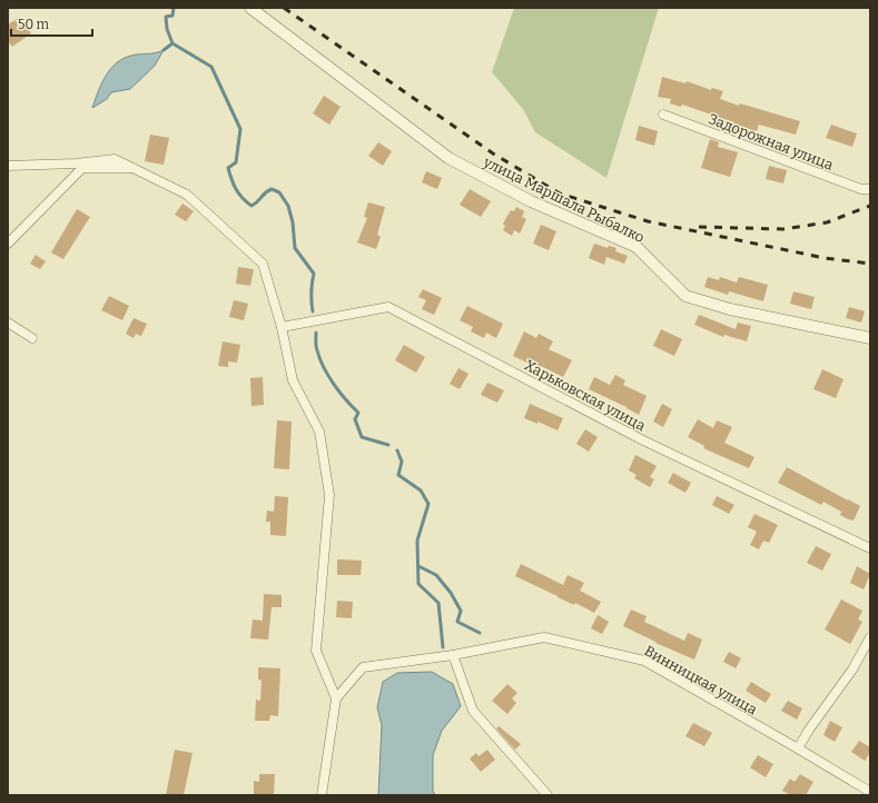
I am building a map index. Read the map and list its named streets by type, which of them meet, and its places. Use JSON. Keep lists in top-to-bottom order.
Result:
{
  "streets": {
    "street": [
      "Задорожная улица",
      "улица Маршала Рыбалко",
      "Харьковская улица",
      "Винницкая улица"
    ]
  },
  "scale_bar": "50 m"
}
